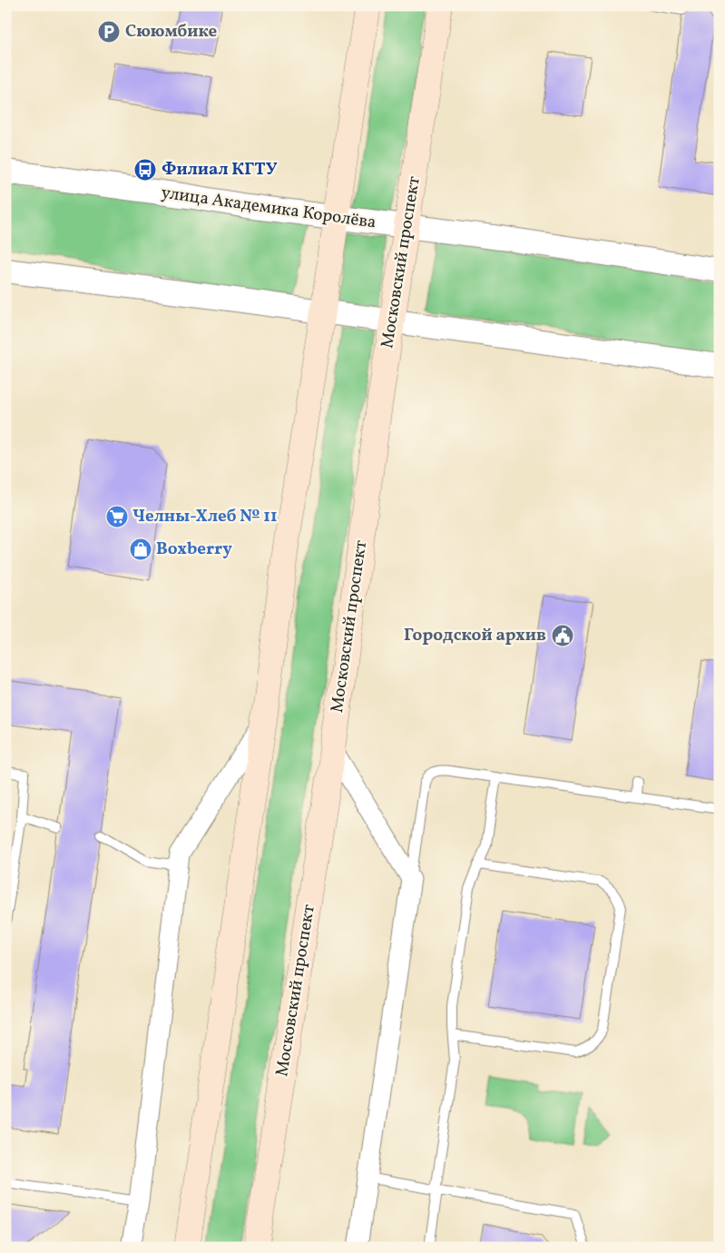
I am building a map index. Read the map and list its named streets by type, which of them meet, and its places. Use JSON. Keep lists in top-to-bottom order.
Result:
{
  "streets": {
    "main road": ["Московский проспект"],
    "street": ["улица Академика Королёва"]
  },
  "crossings": [
    ["улица Академика Королёва", "Московский проспект"]
  ],
  "places": {
    "parking": ["Сююмбике"],
    "bus stop": ["Филиал КГТУ"],
    "supermarket": ["Челны-Хлеб № 11"],
    "shop": ["Boxberry"],
    "public building": ["Городской архив"]
  }
}
